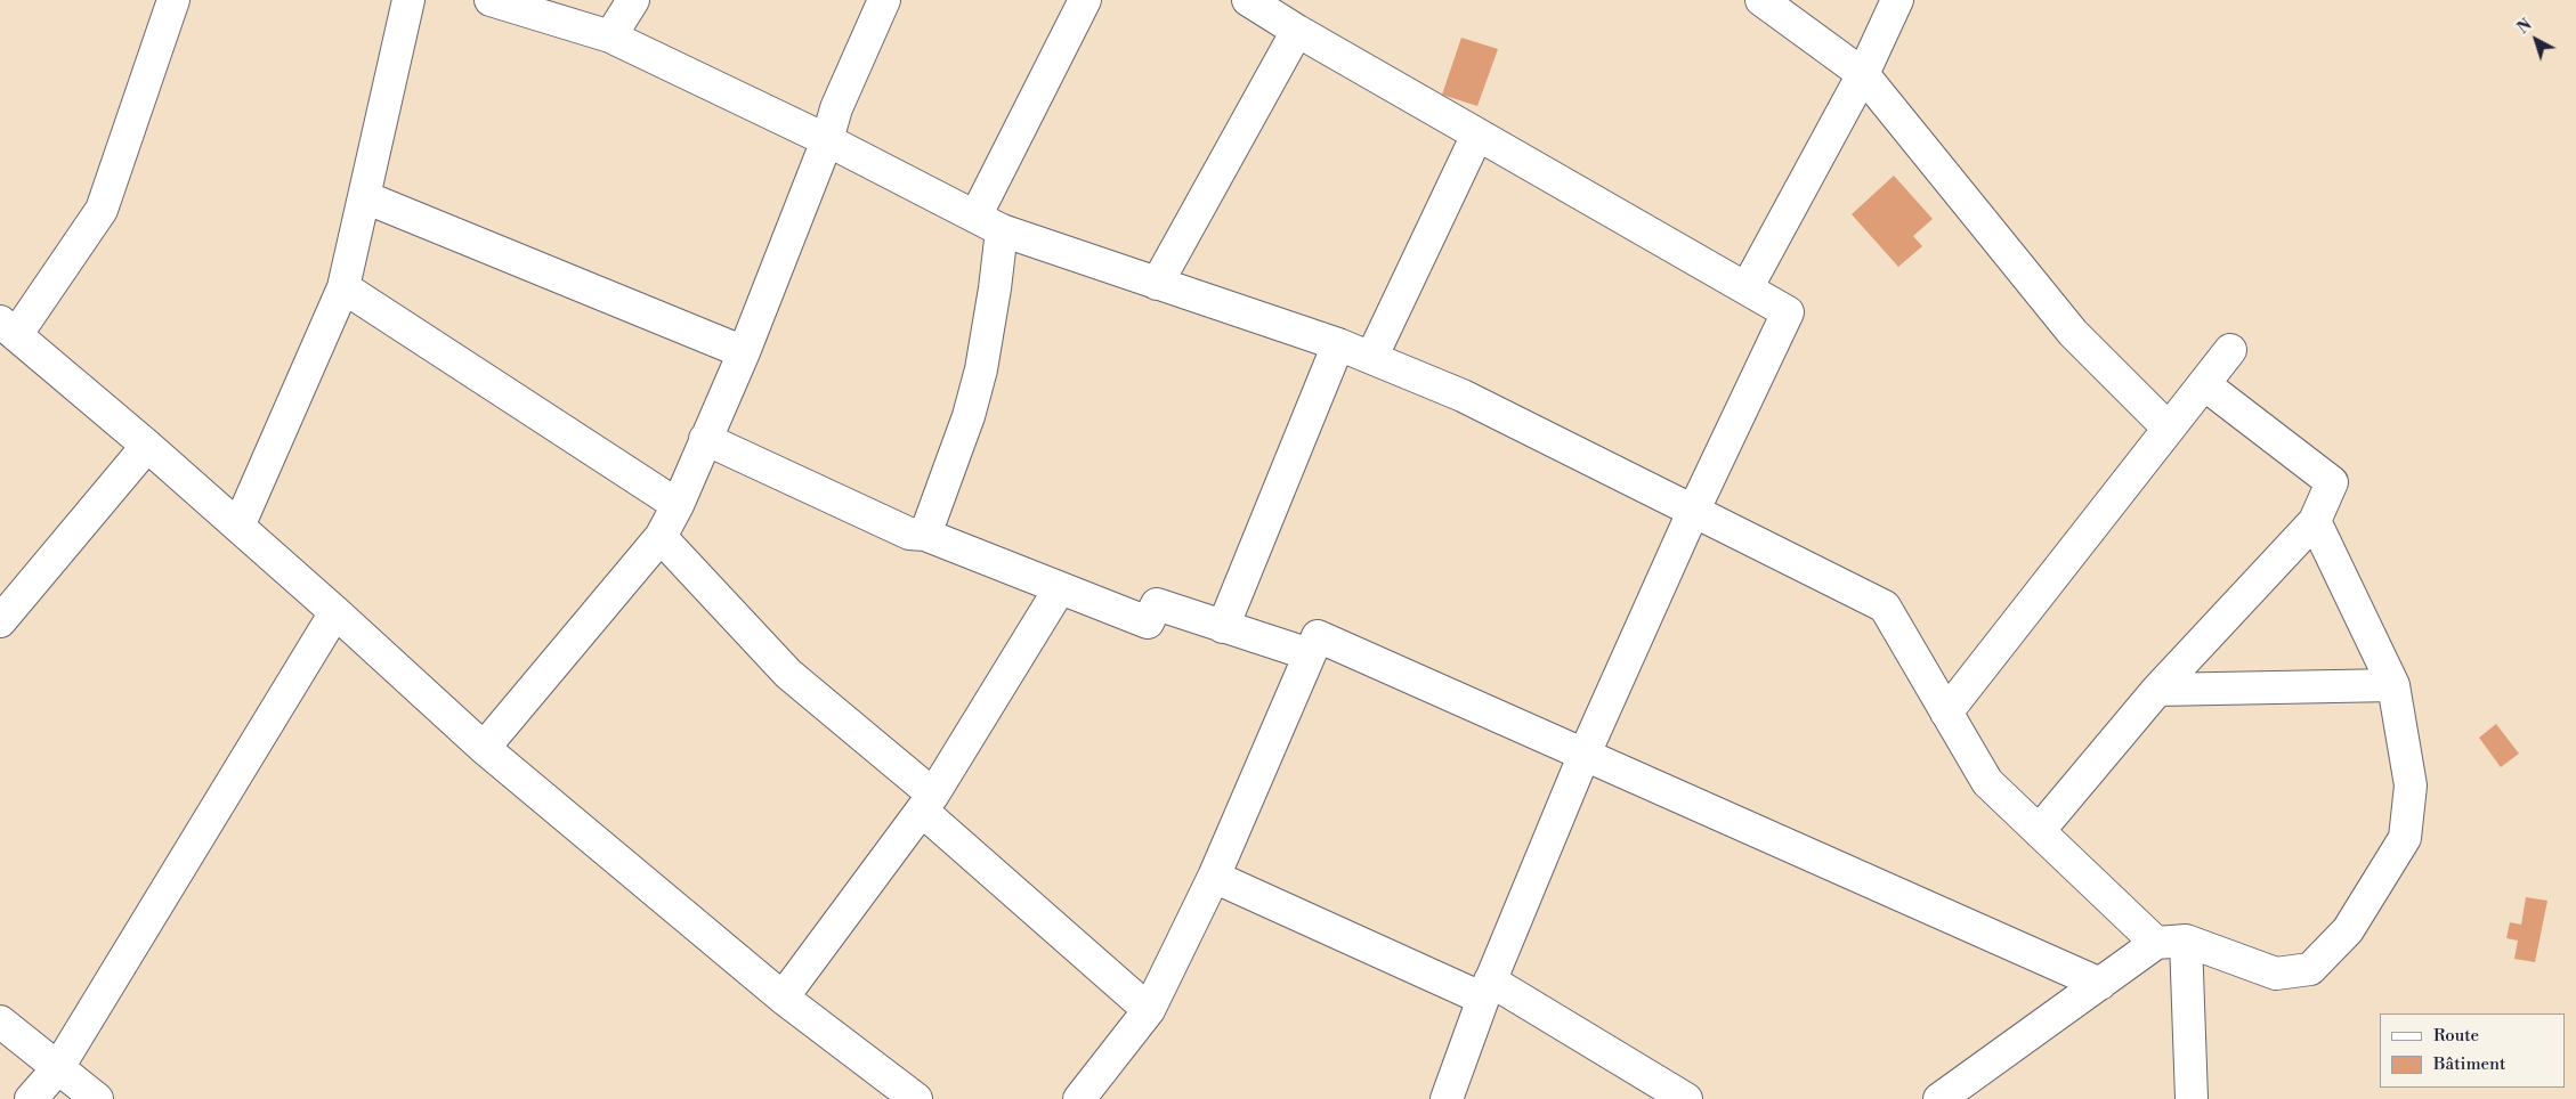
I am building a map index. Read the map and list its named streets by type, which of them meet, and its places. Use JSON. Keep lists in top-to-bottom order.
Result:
{
  "legend": ["Route", "Bâtiment"],
  "north": "top left"
}
